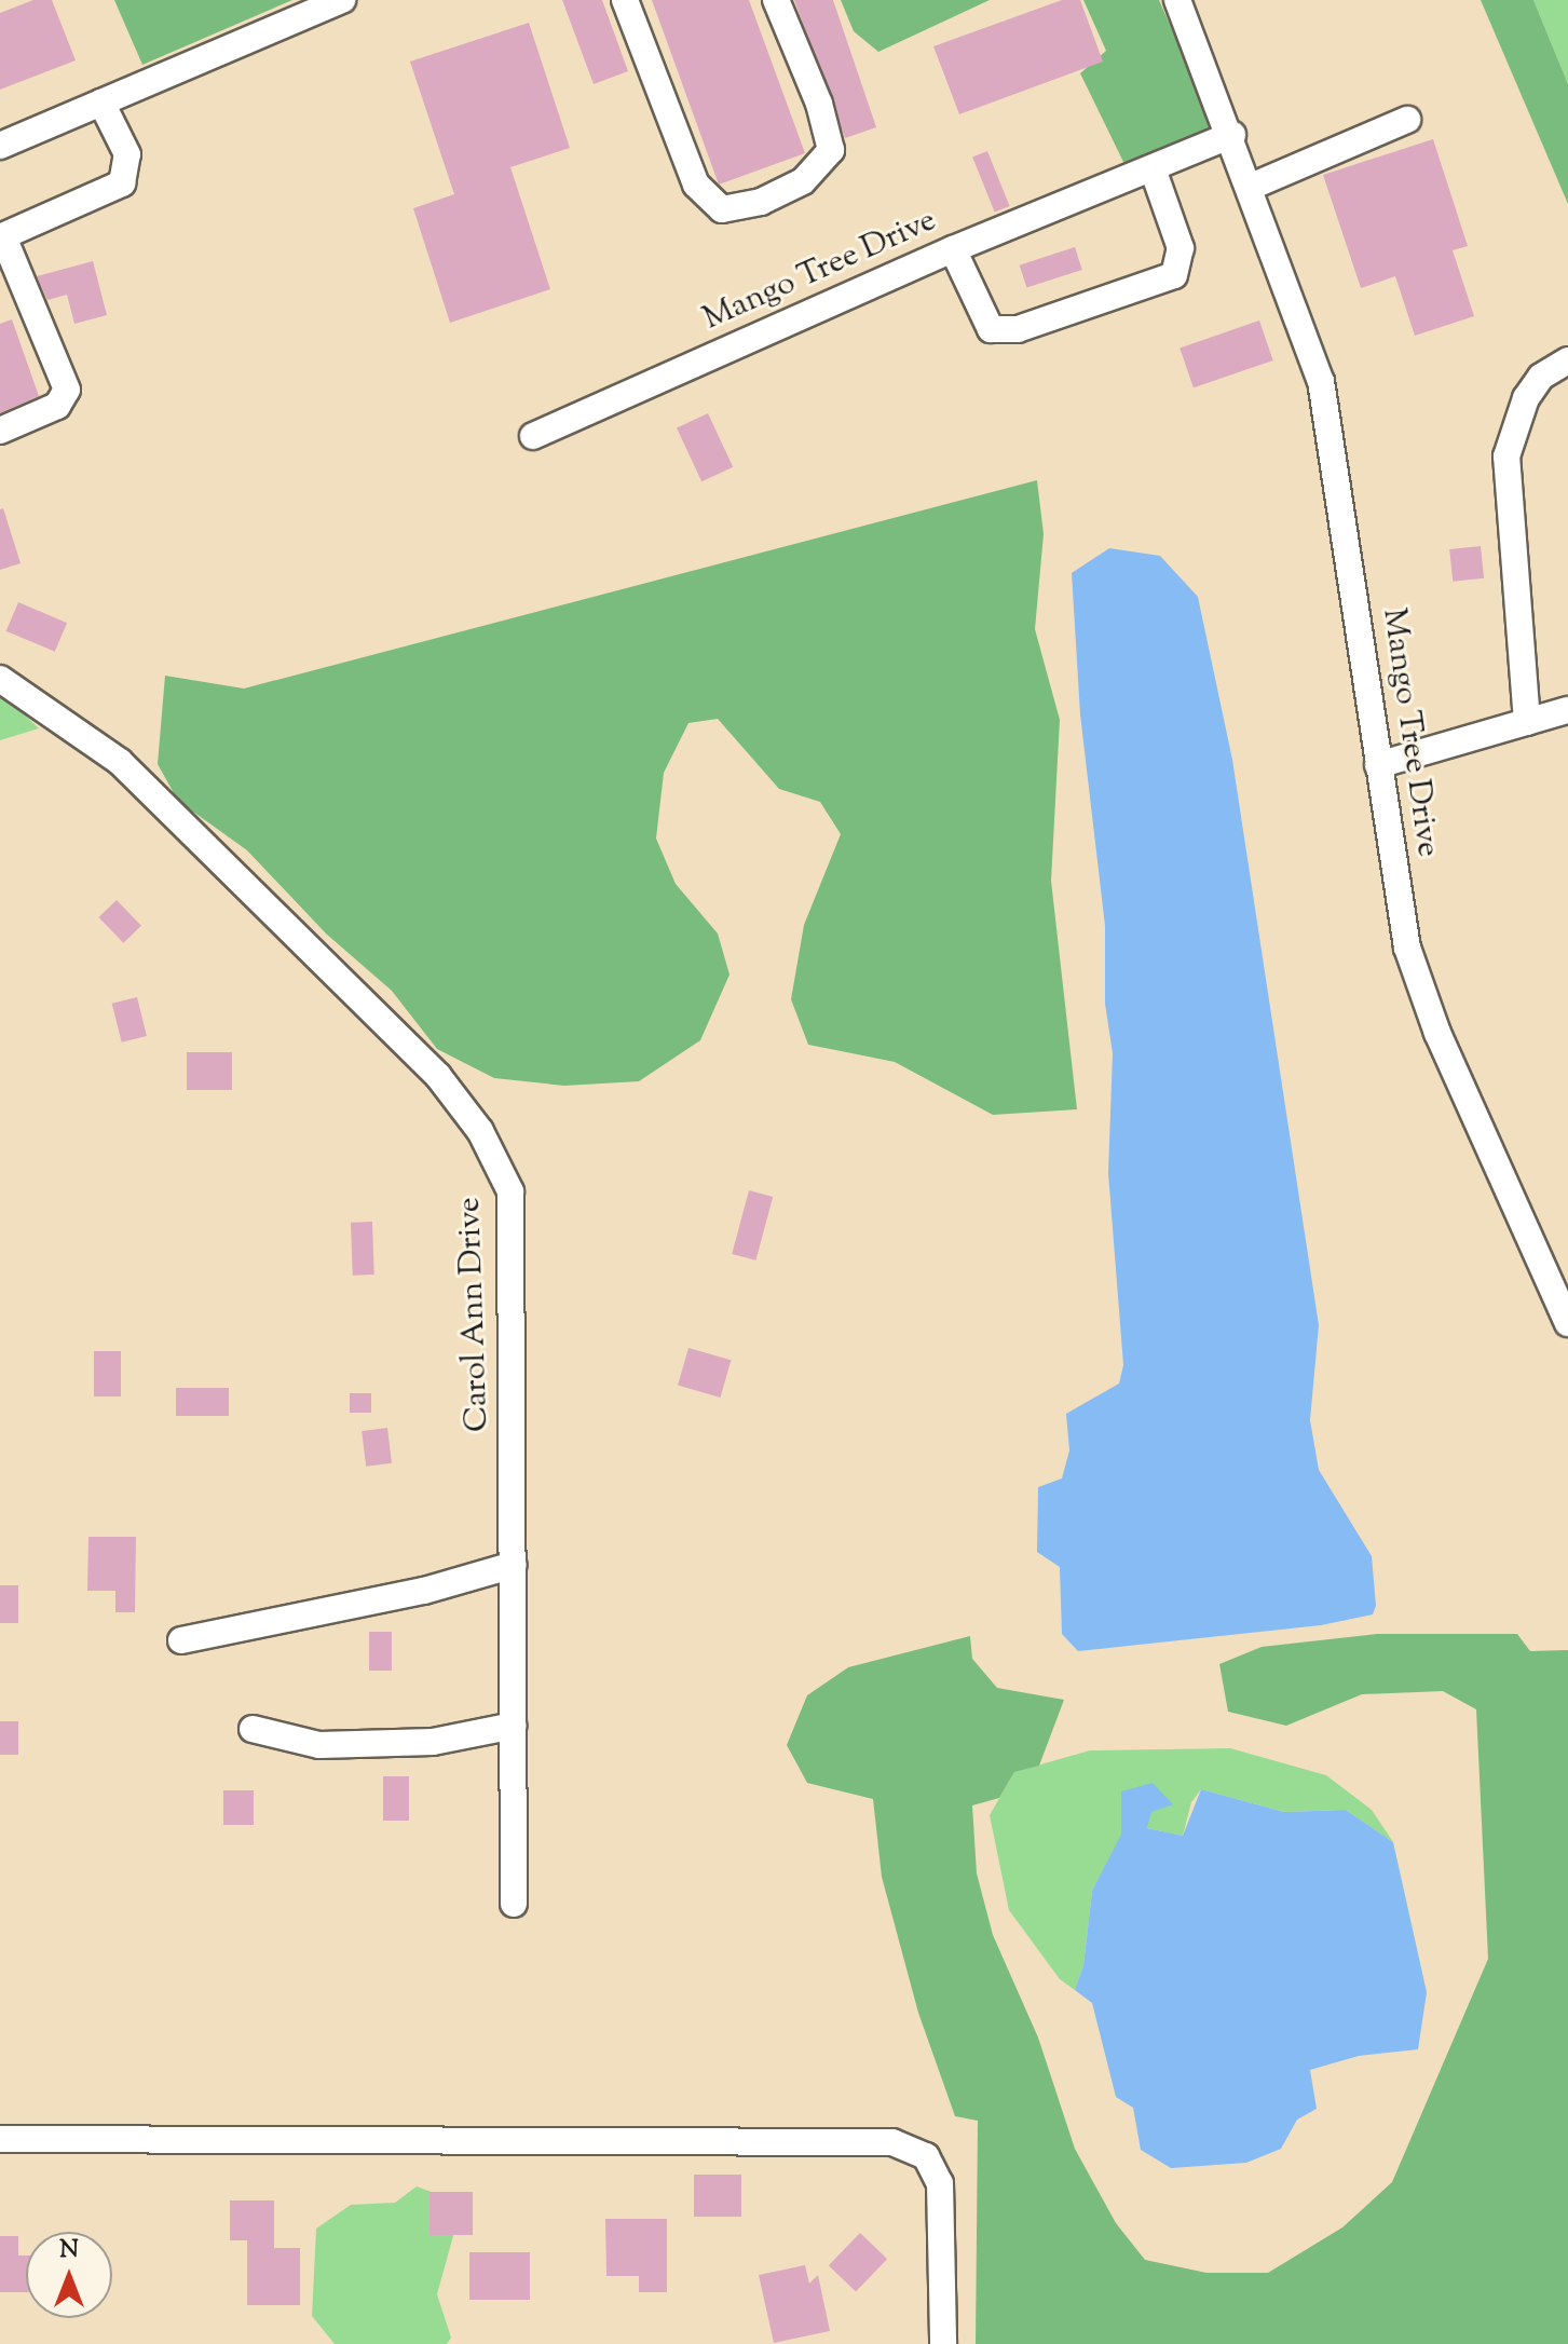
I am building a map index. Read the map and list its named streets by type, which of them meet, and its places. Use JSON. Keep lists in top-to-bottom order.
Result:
{
  "streets": {
    "street": ["Mango Tree Drive", "Carol Ann Drive"]
  },
  "north": "top"
}
